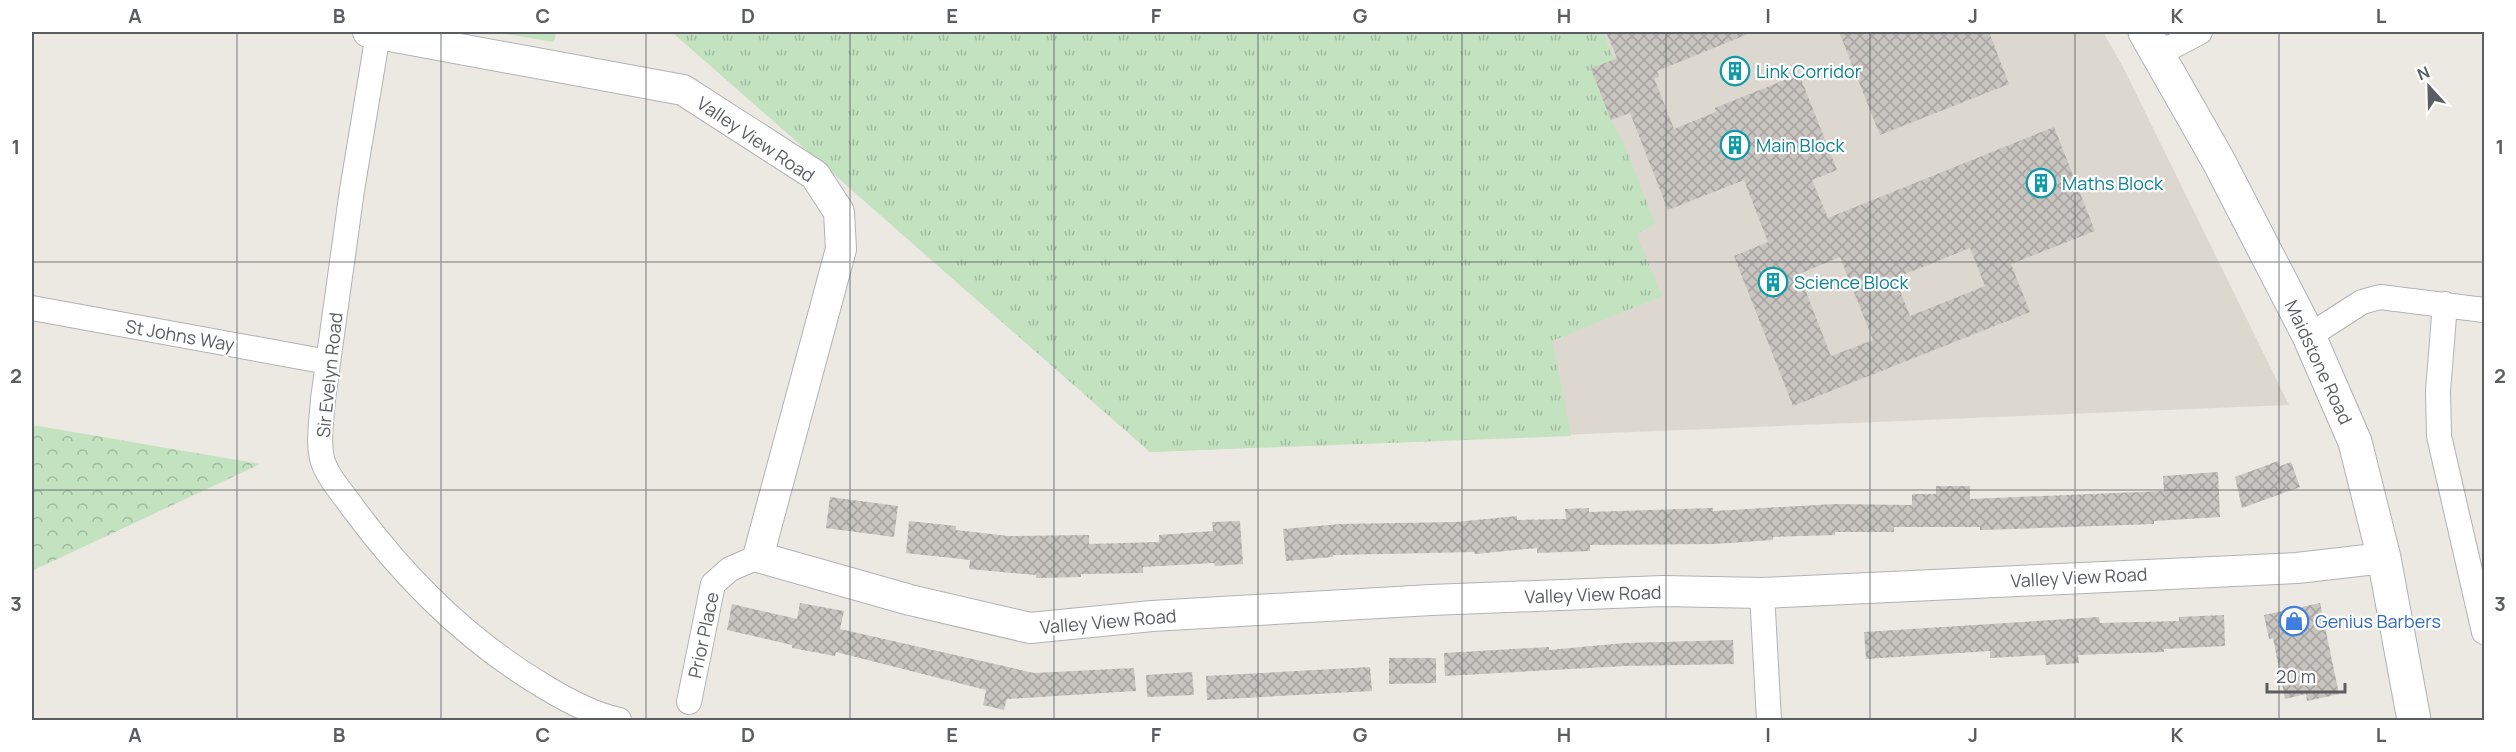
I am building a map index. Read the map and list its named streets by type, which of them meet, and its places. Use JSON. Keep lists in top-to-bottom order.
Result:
{
  "streets": {
    "main road": ["Maidstone Road"],
    "street": [
      "Valley View Road",
      "St Johns Way",
      "Sir Evelyn Road",
      "Prior Place"
    ]
  },
  "crossings": [
    ["Valley View Road", "Maidstone Road"],
    ["Valley View Road", "Sir Evelyn Road"],
    ["Valley View Road", "Prior Place"],
    ["St Johns Way", "Sir Evelyn Road"]
  ],
  "places": {
    "building": [
      "Link Corridor",
      "Main Block",
      "Maths Block",
      "Science Block"
    ],
    "shop": ["Genius Barbers"]
  },
  "scale_bar": "20 m",
  "north": "top",
  "grid": {
    "columns": [
      "A",
      "B",
      "C",
      "D",
      "E",
      "F",
      "G",
      "H",
      "I",
      "J",
      "K",
      "L"
    ],
    "rows": ["1", "2", "3"]
  }
}
